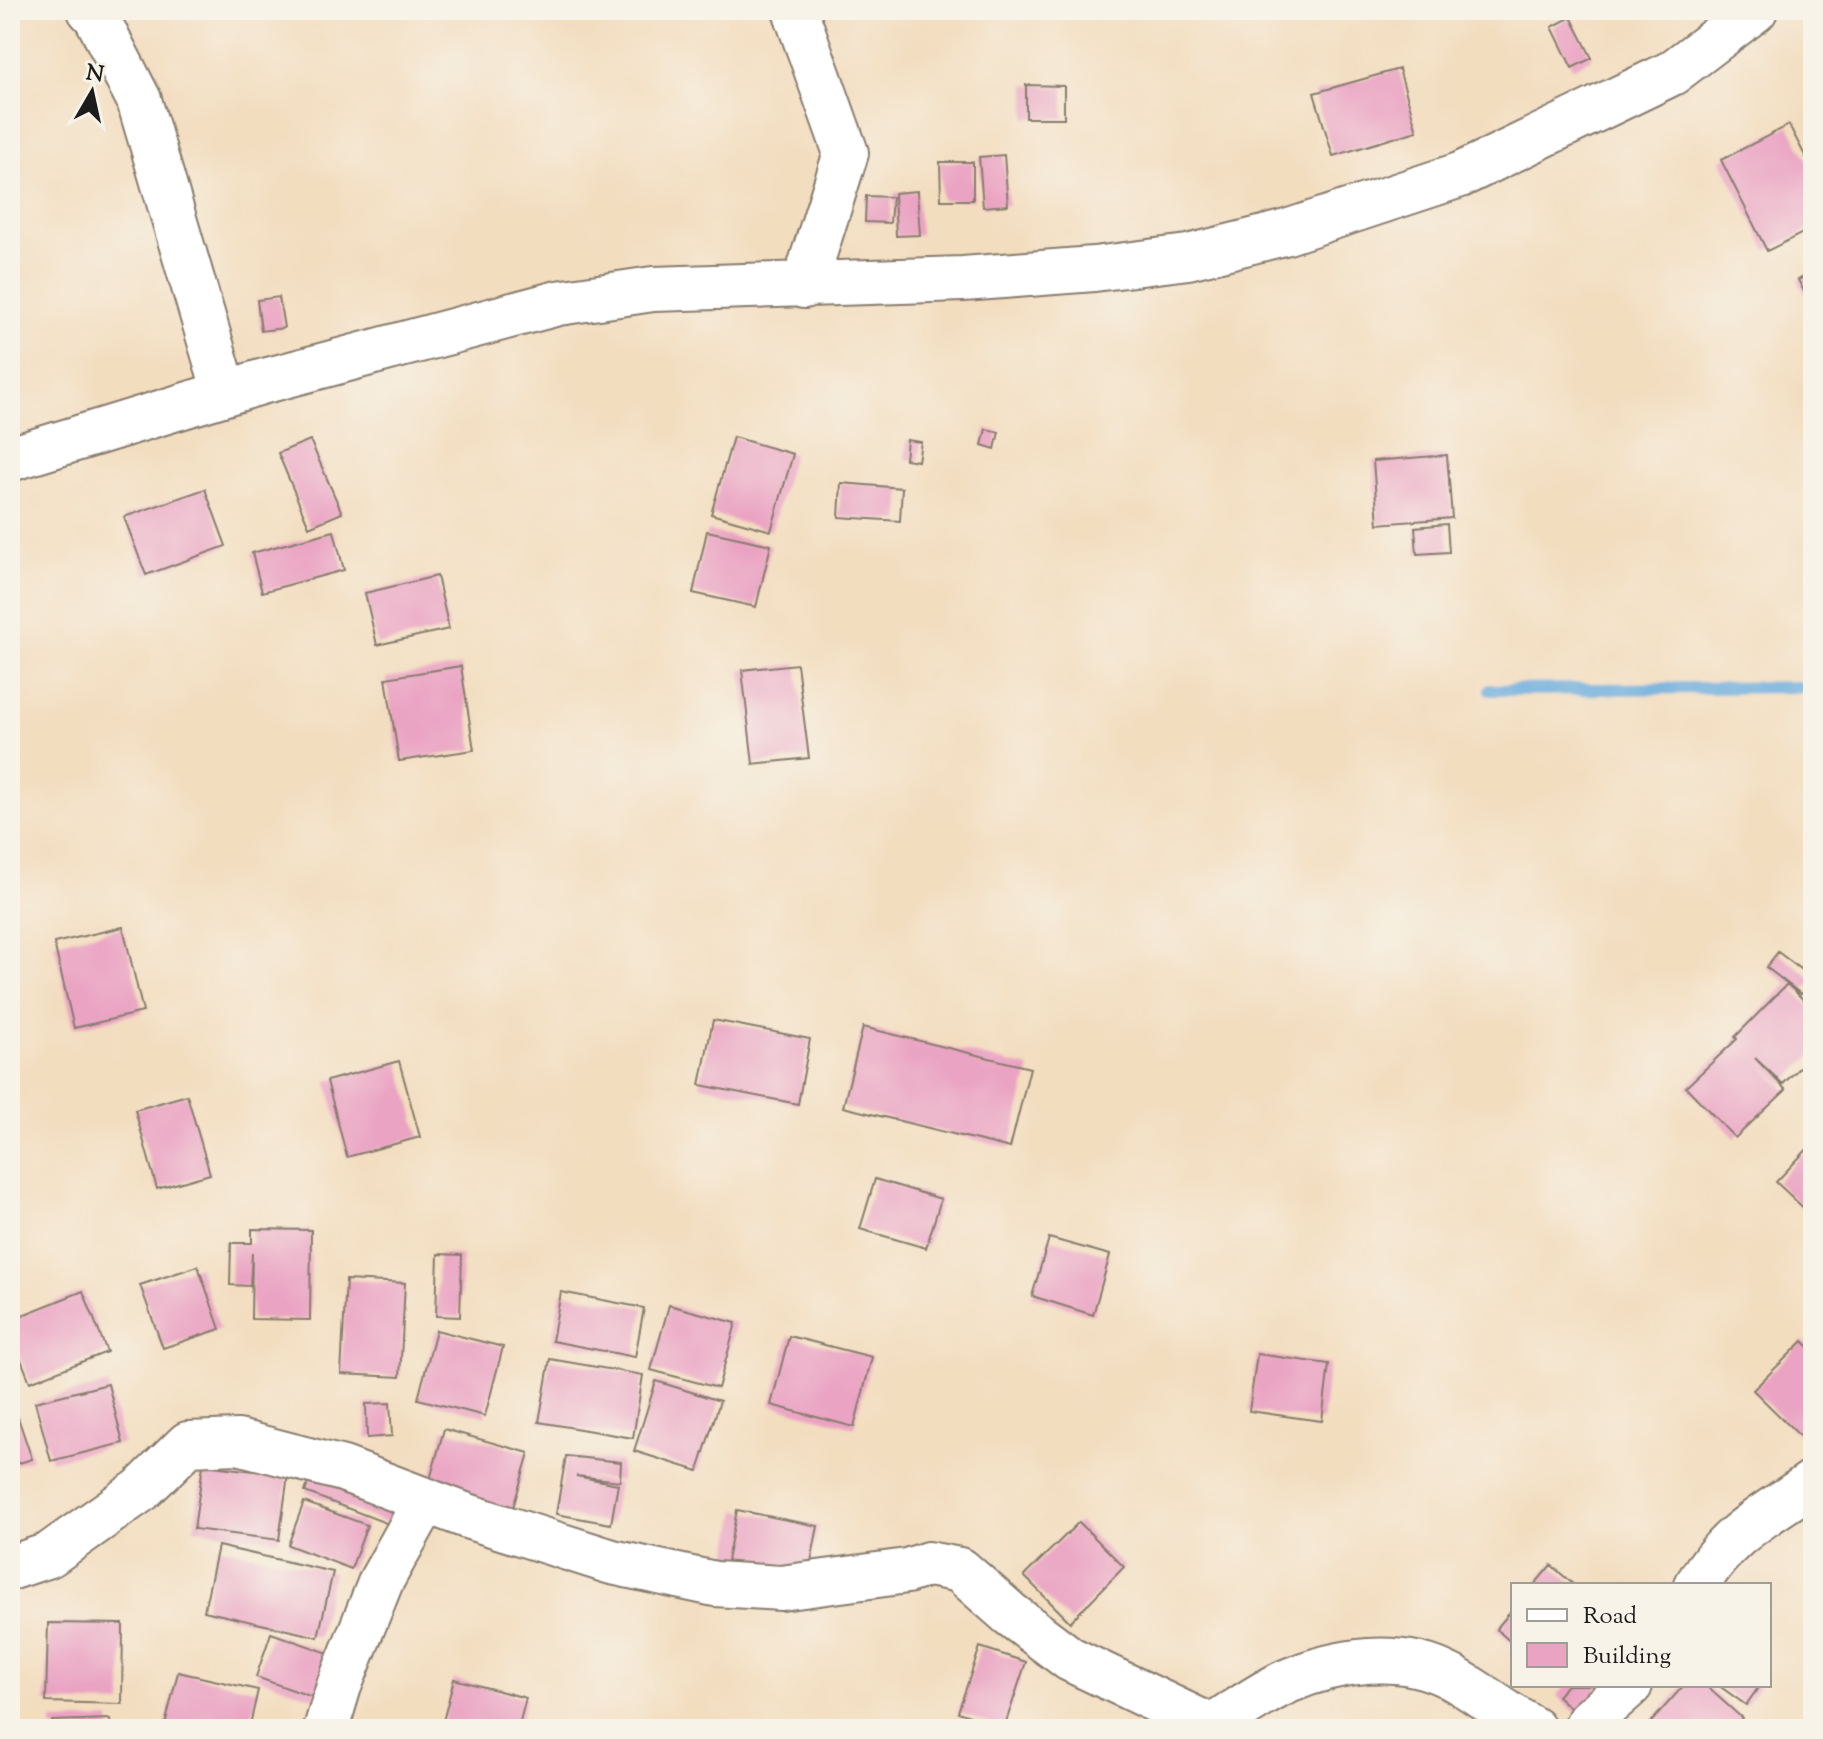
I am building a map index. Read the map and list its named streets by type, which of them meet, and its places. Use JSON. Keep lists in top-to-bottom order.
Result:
{
  "legend": ["Road", "Building"],
  "north": "top"
}
